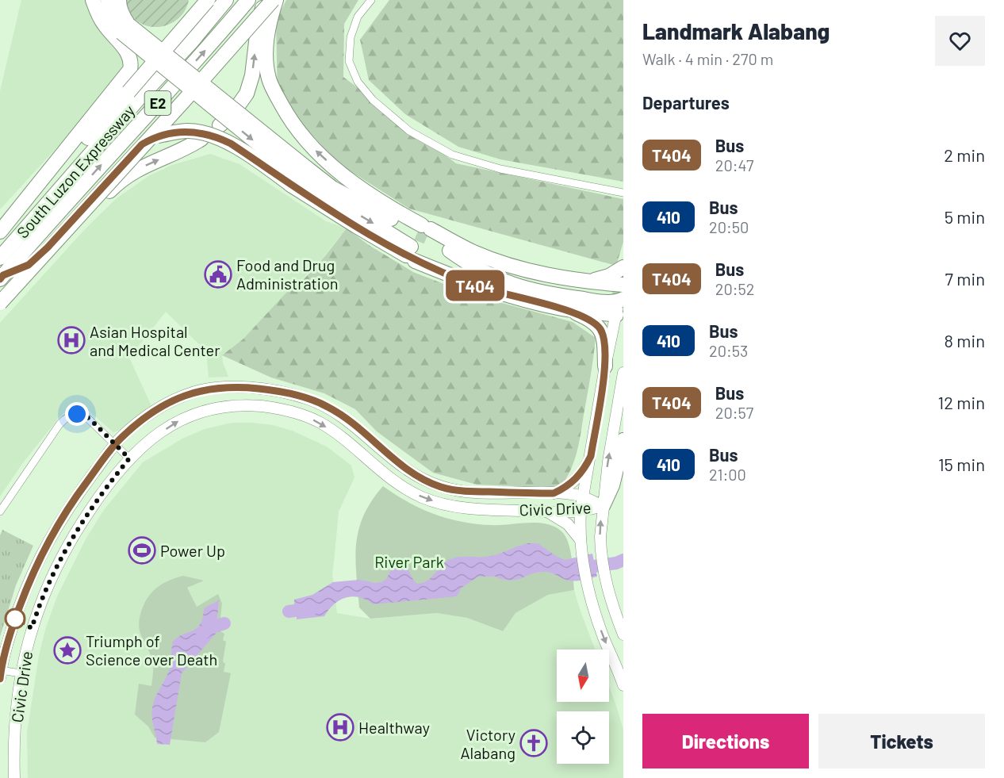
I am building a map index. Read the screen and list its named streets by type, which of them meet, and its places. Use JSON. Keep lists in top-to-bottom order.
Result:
{
  "streets": {
    "highway": ["E2", "South Luzon Expressway"],
    "main road": ["Civic Drive"]
  },
  "parks": ["River Park"],
  "places": {
    "public building": ["Food and Drug Administration"],
    "hospital": ["Asian Hospital and Medical Center", "Healthway"],
    "sports": ["Power Up"],
    "place": ["Triumph of Science over Death"],
    "church": ["Victory Alabang"]
  },
  "lines": ["bus line T404"],
  "north": "bottom",
  "page": {
    "on_map": "T404",
    "heading": [
      ["Landmark Alabang", "Walk · 4 min · 270 m"],
      "Departures"
    ],
    "list": [
      {
        "mark": "T404",
        "name": "Bus",
        "note": "20:47",
        "value": "2 min"
      },
      {
        "mark": "410",
        "name": "Bus",
        "note": "20:50",
        "value": "5 min"
      },
      {
        "mark": "T404",
        "name": "Bus",
        "note": "20:52",
        "value": "7 min"
      },
      {
        "mark": "410",
        "name": "Bus",
        "note": "20:53",
        "value": "8 min"
      },
      {
        "mark": "T404",
        "name": "Bus",
        "note": "20:57",
        "value": "12 min"
      },
      {
        "mark": "410",
        "name": "Bus",
        "note": "21:00",
        "value": "15 min"
      }
    ],
    "buttons": ["Directions", "Tickets"]
  }
}
